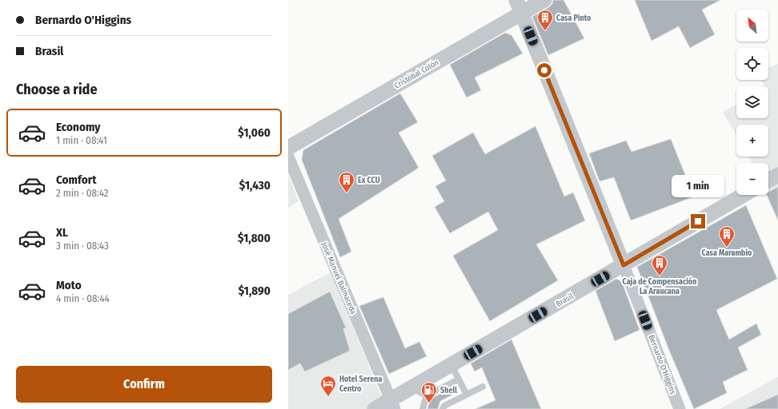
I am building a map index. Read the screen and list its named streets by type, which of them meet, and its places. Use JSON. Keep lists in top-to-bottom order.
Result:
{
  "streets": {
    "street": [
      "Cristóbal Colón",
      "José Manuel Balmaceda",
      "Brasil",
      "Bernardo O'Higgins"
    ]
  },
  "crossings": [
    ["Cristóbal Colón", "Bernardo O'Higgins"],
    ["José Manuel Balmaceda", "Brasil"],
    ["Brasil", "Bernardo O'Higgins"]
  ],
  "places": {
    "building": [
      "Casa Pinto",
      "Ex CCU",
      "Casa Marambio",
      "Caja de Compensación La Araucana"
    ],
    "hotel": ["Hotel Serena Centro"],
    "fuel station": ["Shell"]
  },
  "north": "top left",
  "page": {
    "banner": ["Bernardo O'Higgins", "Brasil"],
    "map_buttons": ["+", "−"],
    "heading": "Choose a ride",
    "list": [
      {
        "name": "Economy",
        "note": "1 min · 08:41",
        "value": "$1,060"
      },
      {
        "name": "Comfort",
        "note": "2 min · 08:42",
        "value": "$1,430"
      },
      {
        "name": "XL",
        "note": "3 min · 08:43",
        "value": "$1,800"
      },
      {
        "name": "Moto",
        "note": "4 min · 08:44",
        "value": "$1,890"
      }
    ],
    "bubble": "1 min",
    "buttons": "Confirm"
  }
}
